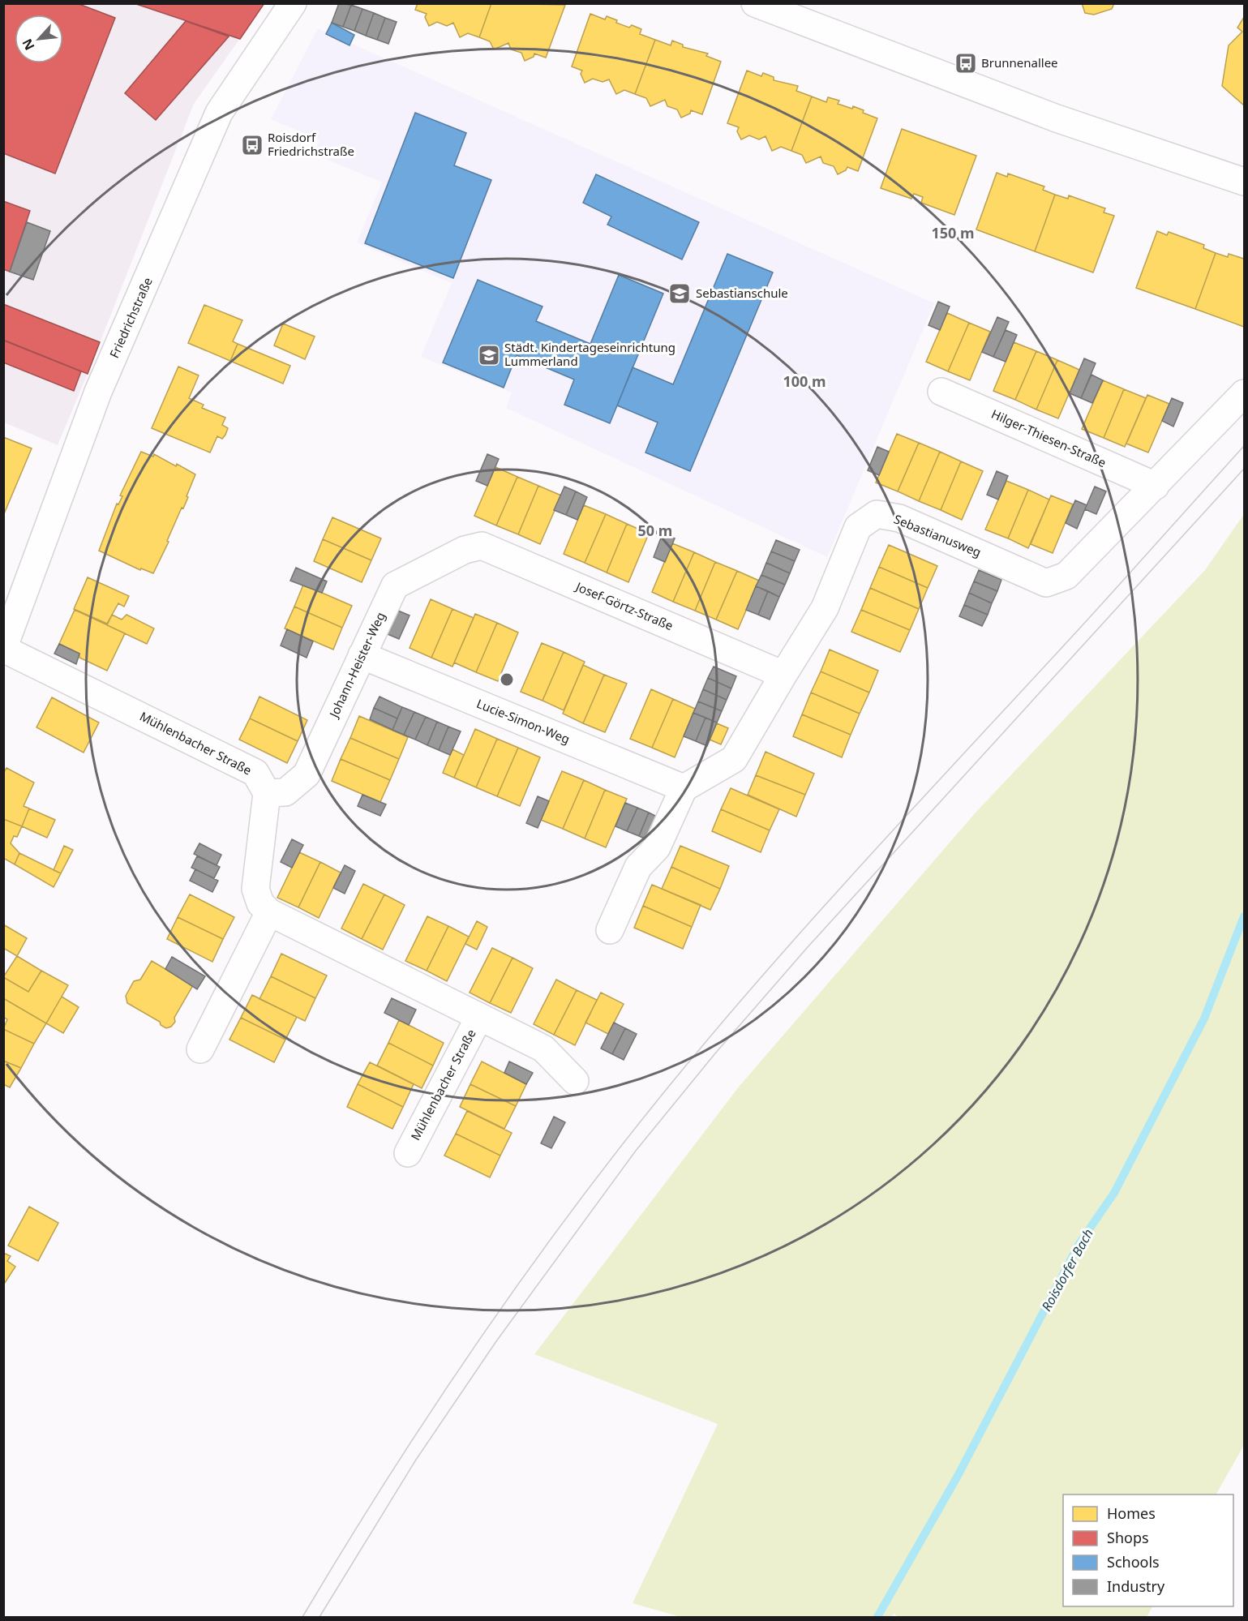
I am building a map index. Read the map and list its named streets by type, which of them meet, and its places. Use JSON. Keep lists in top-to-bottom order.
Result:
{
  "streets": {
    "street": [
      "Friedrichstraße",
      "Hilger-Thiesen-Straße",
      "Sebastianusweg",
      "Josef-Görtz-Straße",
      "Johann-Heister-Weg",
      "Lucie-Simon-Weg",
      "Mühlenbacher Straße"
    ]
  },
  "crossings": [
    ["Friedrichstraße", "Mühlenbacher Straße"],
    ["Hilger-Thiesen-Straße", "Sebastianusweg"],
    ["Sebastianusweg", "Josef-Görtz-Straße"],
    ["Sebastianusweg", "Lucie-Simon-Weg"],
    ["Josef-Görtz-Straße", "Johann-Heister-Weg"],
    ["Johann-Heister-Weg", "Lucie-Simon-Weg"],
    ["Johann-Heister-Weg", "Mühlenbacher Straße"]
  ],
  "water": ["Roisdorfer Bach"],
  "places": {
    "bus stop": ["Brunnenallee", "Roisdorf Friedrichstraße"],
    "school or university": ["Sebastianschule", "Städt. Kindertageseinrichtung Lummerland"]
  },
  "legend": [
    "Homes",
    "Shops",
    "Schools",
    "Industry"
  ],
  "north": "bottom left",
  "rings": ["150 m", "100 m", "50 m"]
}
